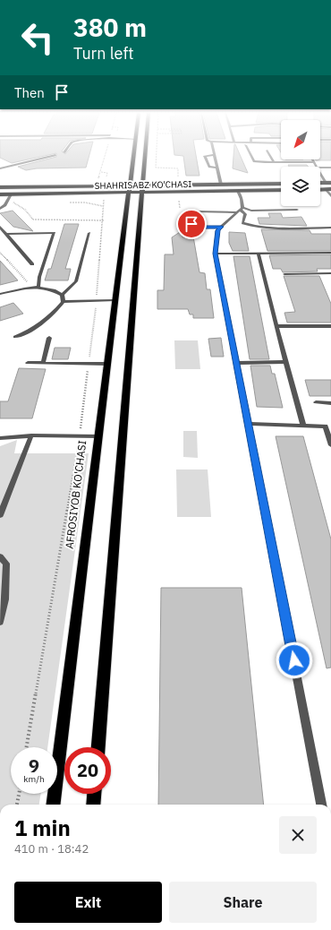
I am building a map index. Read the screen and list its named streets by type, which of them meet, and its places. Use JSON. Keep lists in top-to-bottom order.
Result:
{
  "streets": {
    "main road": ["SHAHRISABZ KO'CHASI", "AFROSIYOB KO'CHASI"]
  },
  "crossings": [
    ["SHAHRISABZ KO'CHASI", "AFROSIYOB KO'CHASI"]
  ],
  "north": "bottom left",
  "page": {
    "turn": ["380 m", "Turn left"],
    "then": "Then",
    "speed": "9 km/h",
    "limit": "20",
    "heading": ["1 min", "410 m · 18:42"],
    "buttons": ["Exit", "Share"]
  }
}
